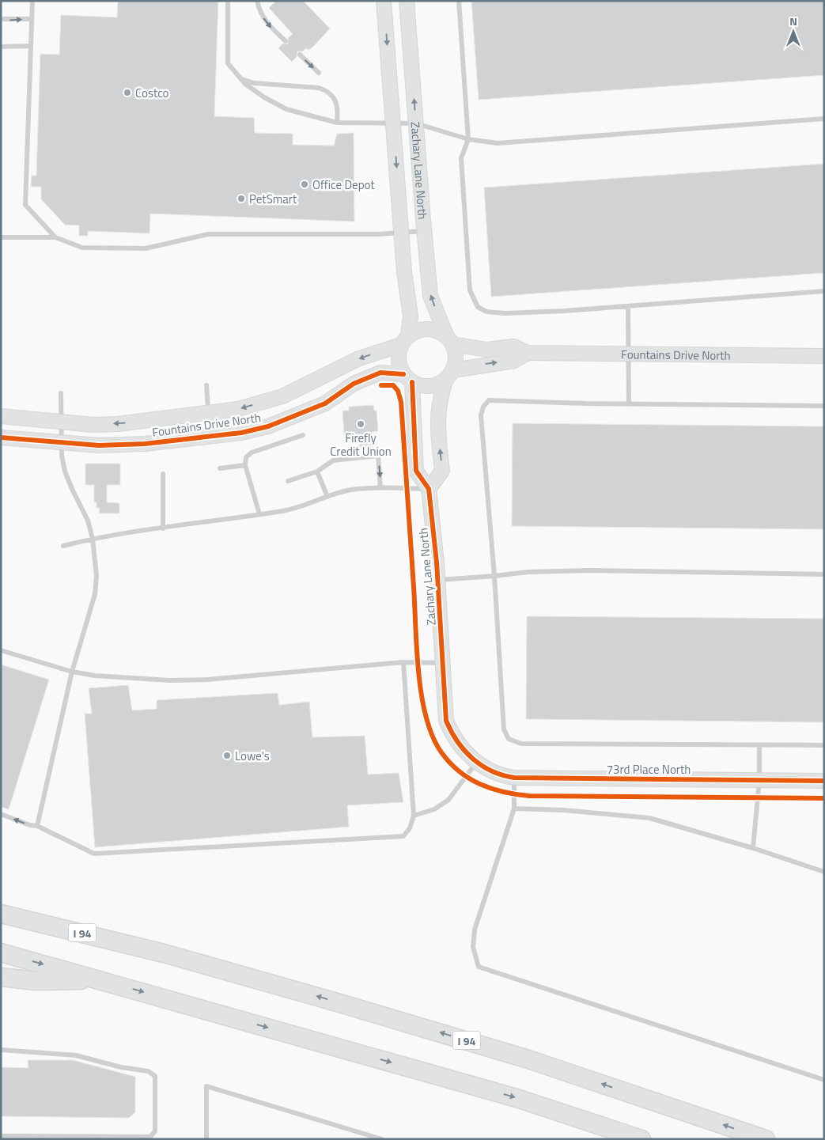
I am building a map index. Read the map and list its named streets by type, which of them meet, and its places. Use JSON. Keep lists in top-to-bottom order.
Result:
{
  "streets": {
    "highway": ["I 94"],
    "street": ["Zachary Lane North", "Fountains Drive North", "73rd Place North"]
  },
  "crossings": [
    ["Zachary Lane North", "Fountains Drive North"],
    ["Zachary Lane North", "73rd Place North"]
  ],
  "places": [
    "Costco",
    "Office Depot",
    "PetSmart",
    "Firefly Credit Union",
    "Lowe's"
  ],
  "north": "top"
}
